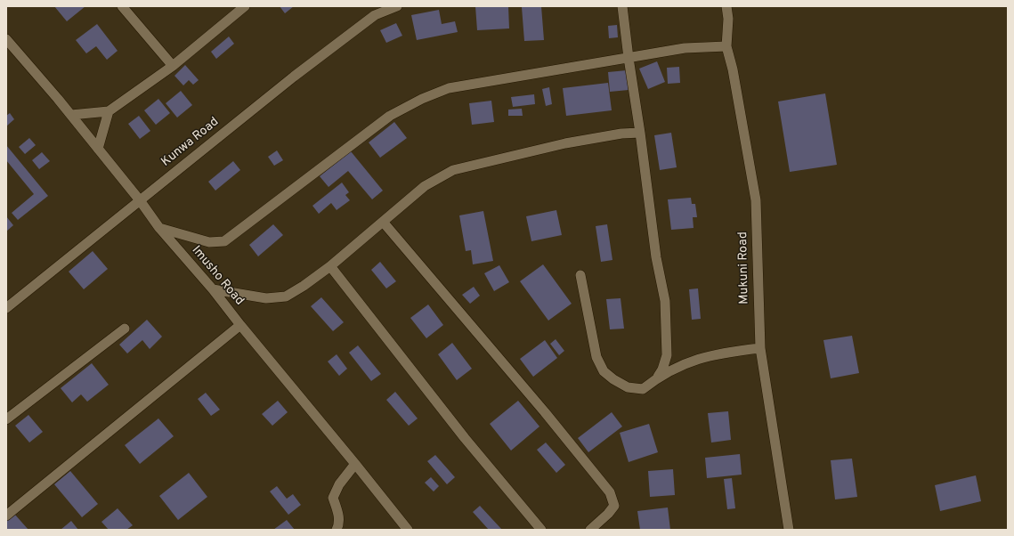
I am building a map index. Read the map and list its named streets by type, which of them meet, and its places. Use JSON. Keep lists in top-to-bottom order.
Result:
{
  "streets": {
    "street": ["Kunwa Road", "Mukuni Road", "Imusho Road"]
  },
  "crossings": [
    ["Kunwa Road", "Imusho Road"]
  ]
}
